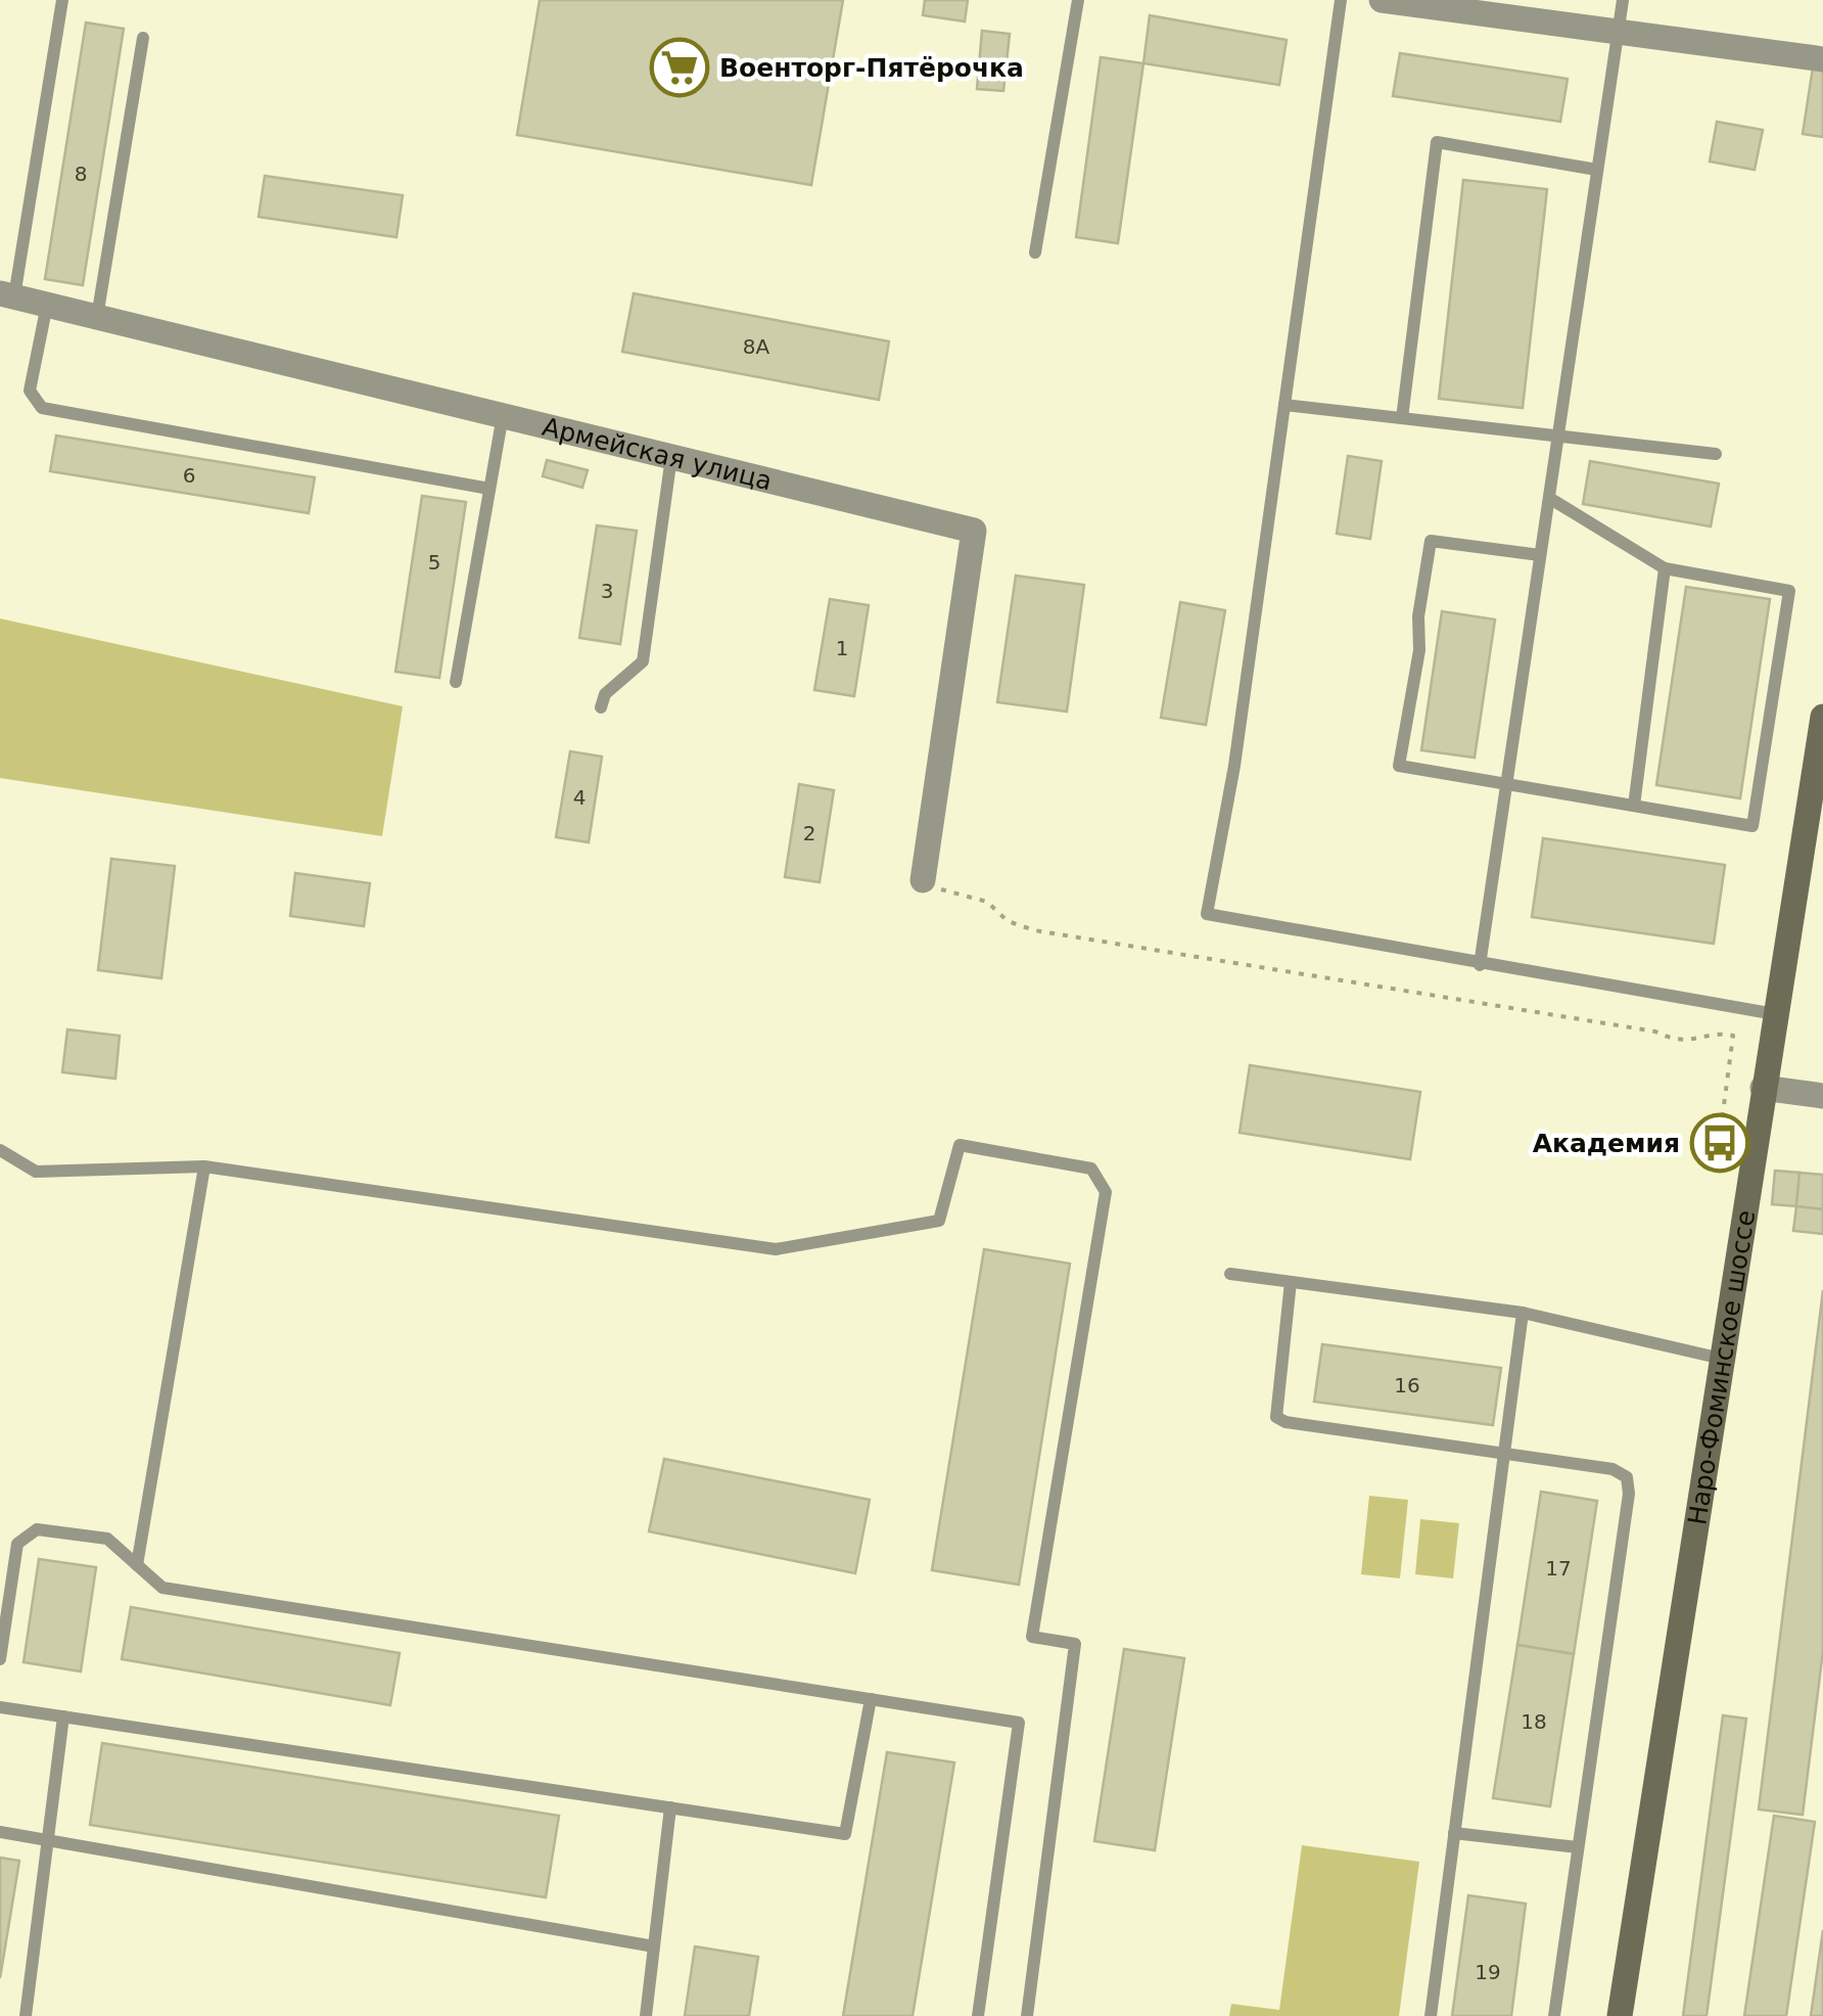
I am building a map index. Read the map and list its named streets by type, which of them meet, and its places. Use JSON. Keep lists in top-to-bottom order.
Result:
{
  "streets": {
    "main road": ["Наро-Фоминское шоссе"],
    "street": ["Армейская улица"]
  },
  "places": {
    "supermarket": ["Военторг-Пятёрочка"],
    "bus stop": ["Академия"]
  },
  "house_numbers": [
    "8",
    "8А",
    "6",
    "5",
    "3",
    "1",
    "4",
    "2",
    "16",
    "17",
    "18",
    "19"
  ]
}
